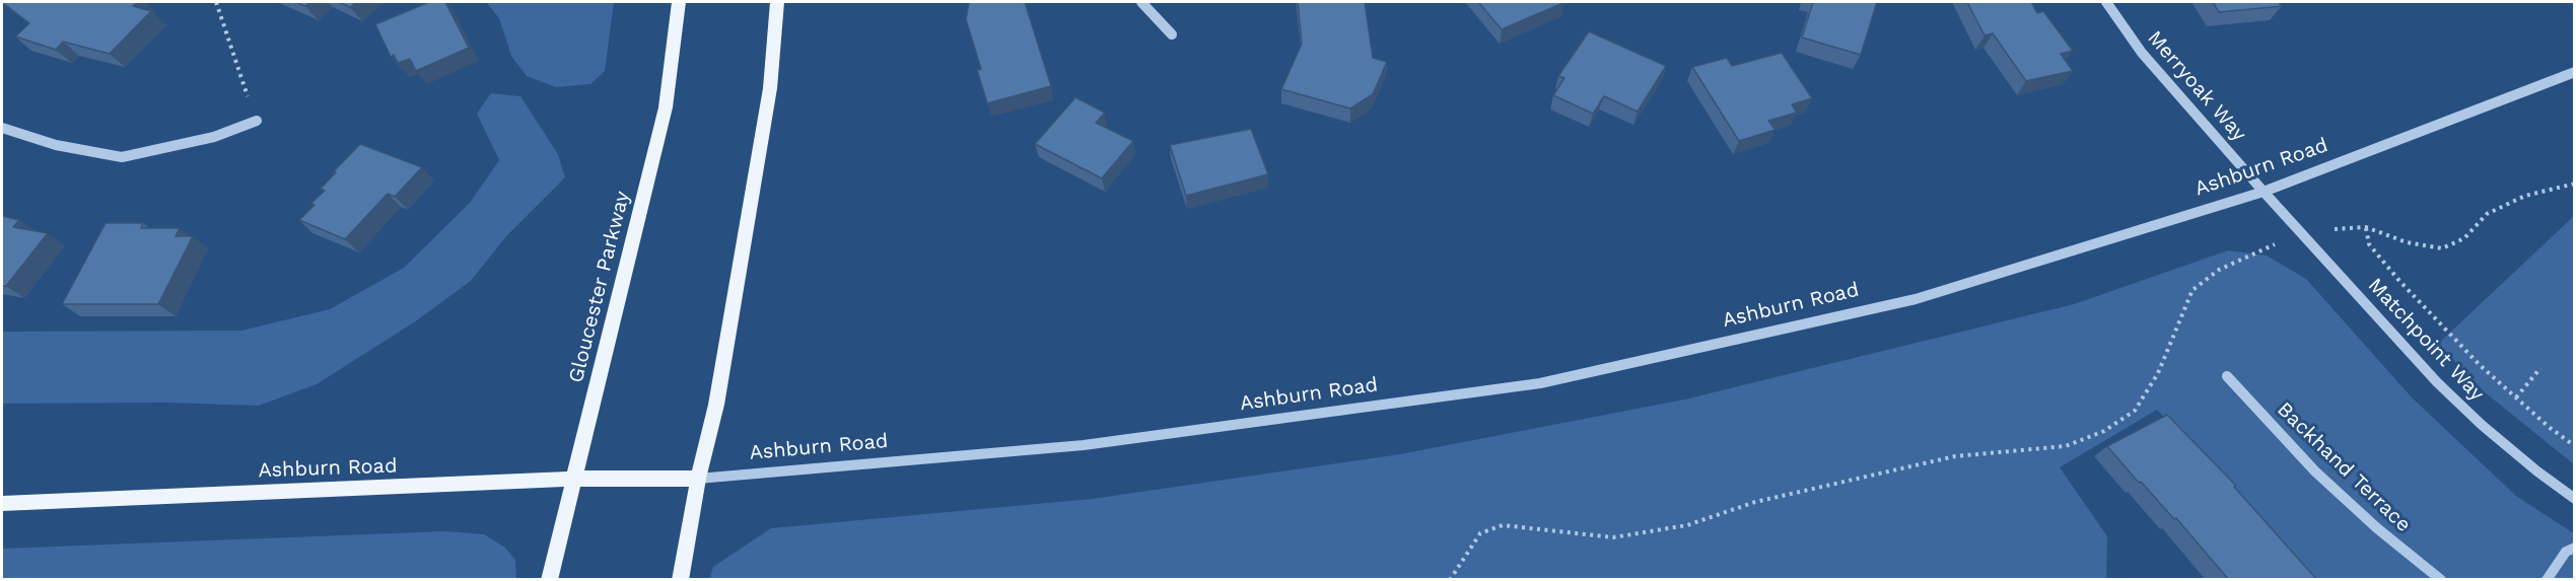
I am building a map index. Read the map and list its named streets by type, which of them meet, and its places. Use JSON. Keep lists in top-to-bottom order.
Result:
{
  "streets": {
    "main road": ["Ashburn Road", "Gloucester Parkway"],
    "street": ["Merryoak Way", "Matchpoint Way", "Backhand Terrace"]
  },
  "crossings": [
    ["Merryoak Way", "Ashburn Road"],
    ["Merryoak Way", "Matchpoint Way"],
    ["Ashburn Road", "Gloucester Parkway"],
    ["Ashburn Road", "Matchpoint Way"]
  ]
}
